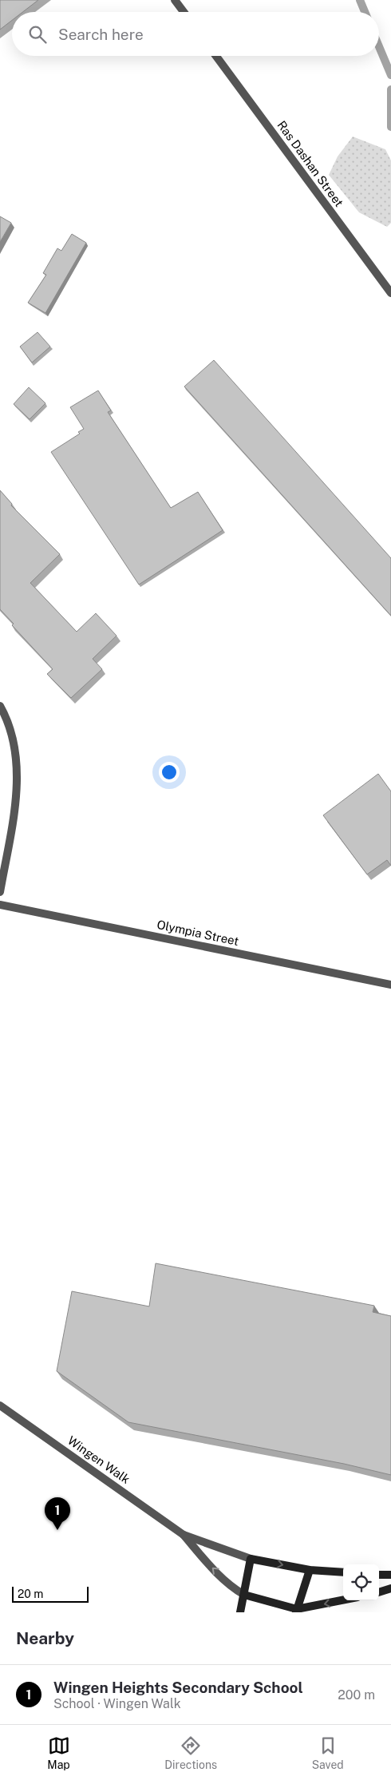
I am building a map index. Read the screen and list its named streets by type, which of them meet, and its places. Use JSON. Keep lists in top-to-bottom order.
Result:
{
  "streets": {
    "street": ["Ras Dashan Street", "Olympia Street", "Wingen Walk"]
  },
  "scale_bar": "20 m",
  "page": {
    "search": "Search here",
    "pins": "1",
    "scale": "20 m",
    "heading": "Nearby",
    "list": [
      {
        "mark": "1",
        "name": "Wingen Heights Secondary School",
        "note": "School · Wingen Walk",
        "value": "200 m"
      }
    ],
    "nav": ["Map", "Directions", "Saved"]
  }
}
